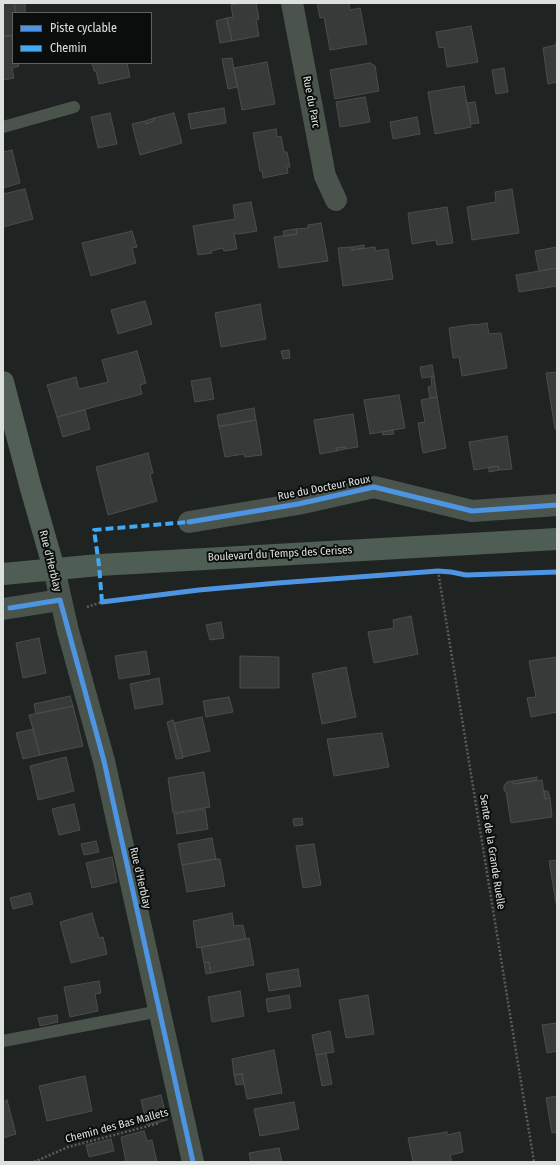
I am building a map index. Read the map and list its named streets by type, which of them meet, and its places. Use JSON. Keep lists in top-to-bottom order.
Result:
{
  "streets": {
    "main road": ["Boulevard du Temps des Cerises", "Rue d'Herblay"],
    "street": ["Rue du Parc", "Rue du Docteur Roux"],
    "path": ["Sente de la Grande Ruelle", "Chemin des Bas Mallets"]
  },
  "crossings": [
    ["Boulevard du Temps des Cerises", "Rue d'Herblay"],
    ["Boulevard du Temps des Cerises", "Sente de la Grande Ruelle"],
    ["Rue d'Herblay", "Chemin des Bas Mallets"]
  ],
  "legend": ["Piste cyclable", "Chemin"]
}
